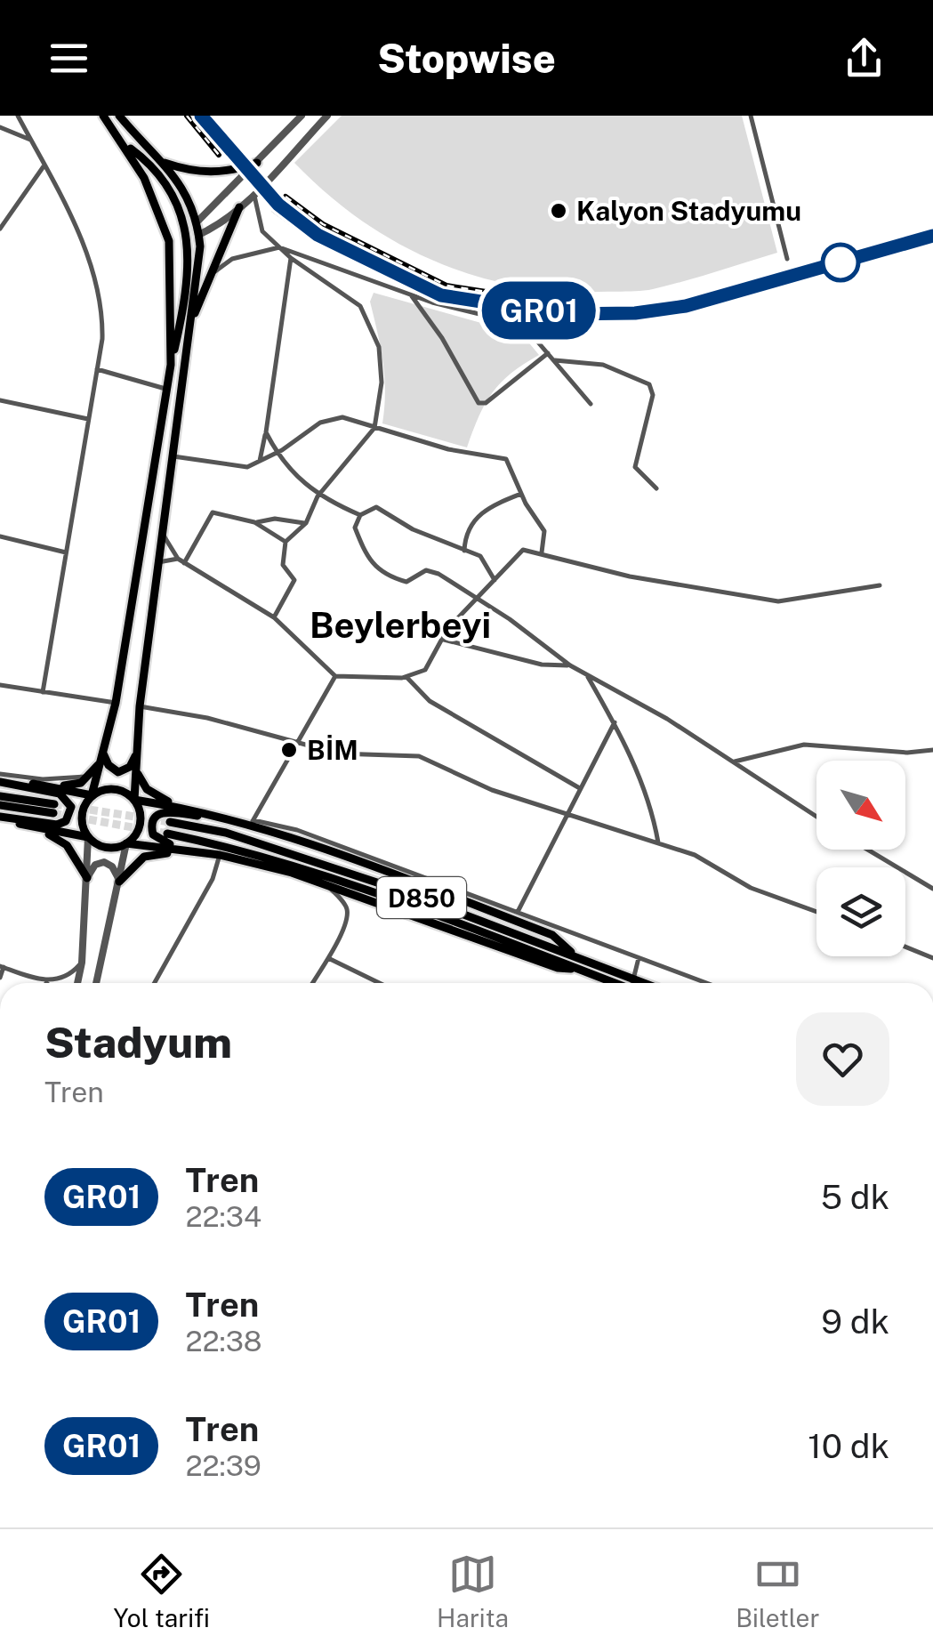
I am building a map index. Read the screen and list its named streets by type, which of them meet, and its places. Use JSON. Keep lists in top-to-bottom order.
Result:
{
  "streets": {
    "main road": ["D850"]
  },
  "districts": ["Beylerbeyi"],
  "places": ["Kalyon Stadyumu", "BİM"],
  "north": "bottom right",
  "page": {
    "header": "Stopwise",
    "on_map": "GR01",
    "heading": ["Stadyum", "Tren"],
    "list": [
      {
        "mark": "GR01",
        "name": "Tren",
        "note": "22:34",
        "value": "5 dk"
      },
      {
        "mark": "GR01",
        "name": "Tren",
        "note": "22:38",
        "value": "9 dk"
      },
      {
        "mark": "GR01",
        "name": "Tren",
        "note": "22:39",
        "value": "10 dk"
      }
    ],
    "tabs": ["Yol tarifi", "Harita", "Biletler"]
  }
}
